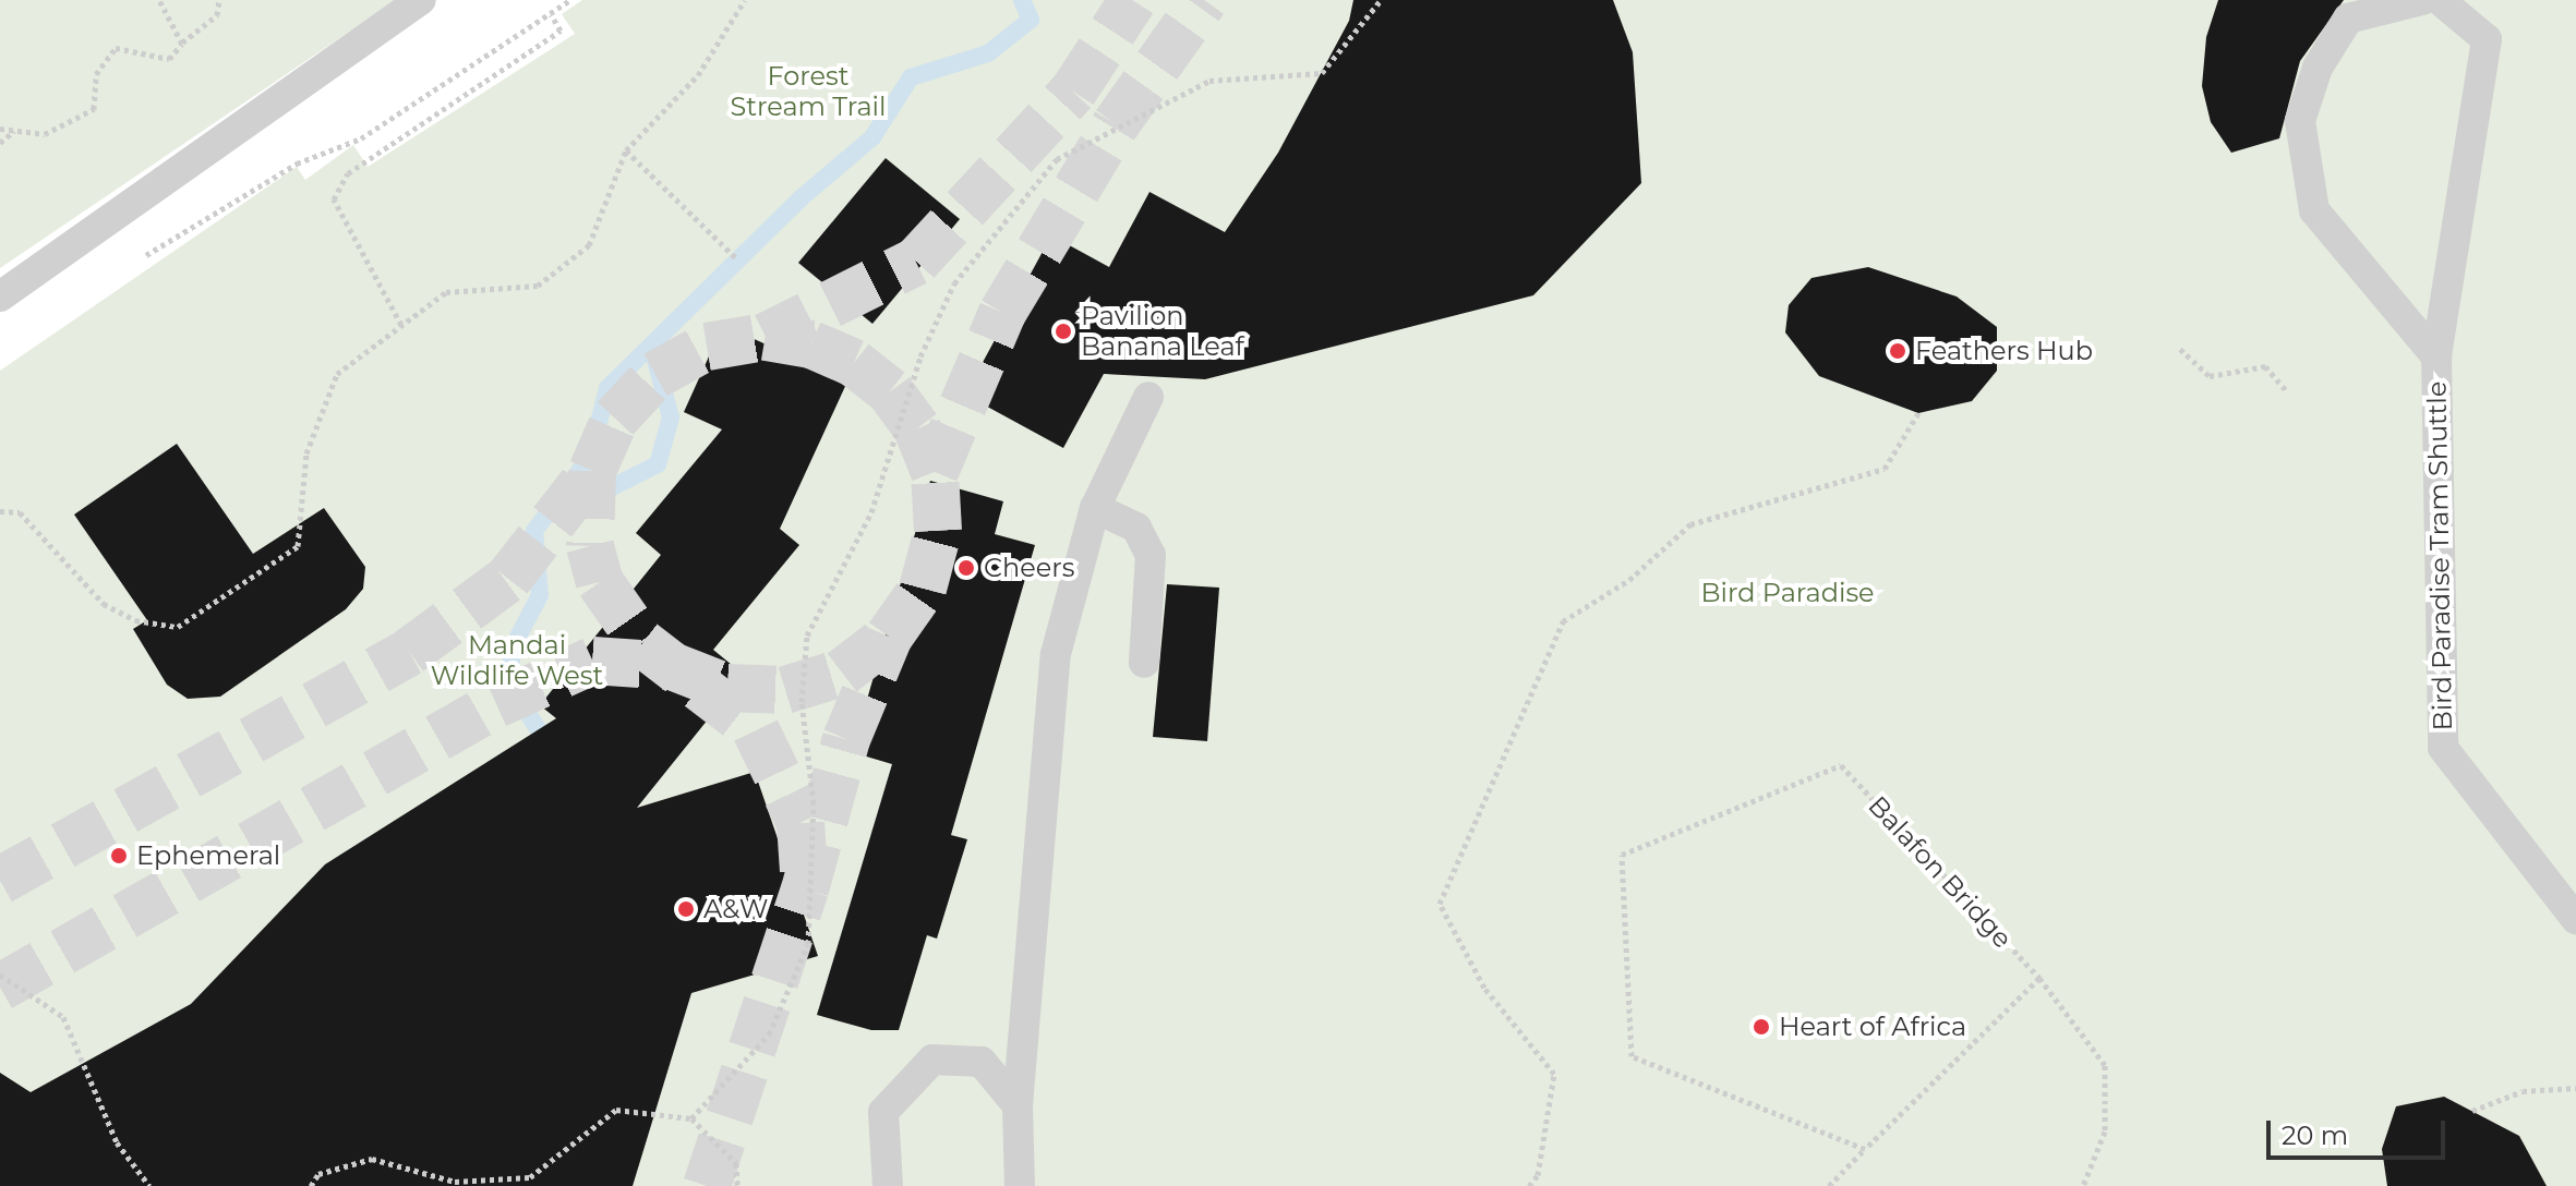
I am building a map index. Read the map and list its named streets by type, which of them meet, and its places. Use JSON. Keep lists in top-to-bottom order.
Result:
{
  "streets": {
    "lane": ["Bird Paradise Tram Shuttle"],
    "path": ["Balafon Bridge"]
  },
  "parks": ["Forest Stream Trail", "Bird Paradise", "Mandai Wildlife West"],
  "places": [
    "Pavilion Banana Leaf",
    "Feathers Hub",
    "Cheers",
    "Ephemeral",
    "A&W",
    "Heart of Africa"
  ],
  "scale_bar": "20 m"
}
